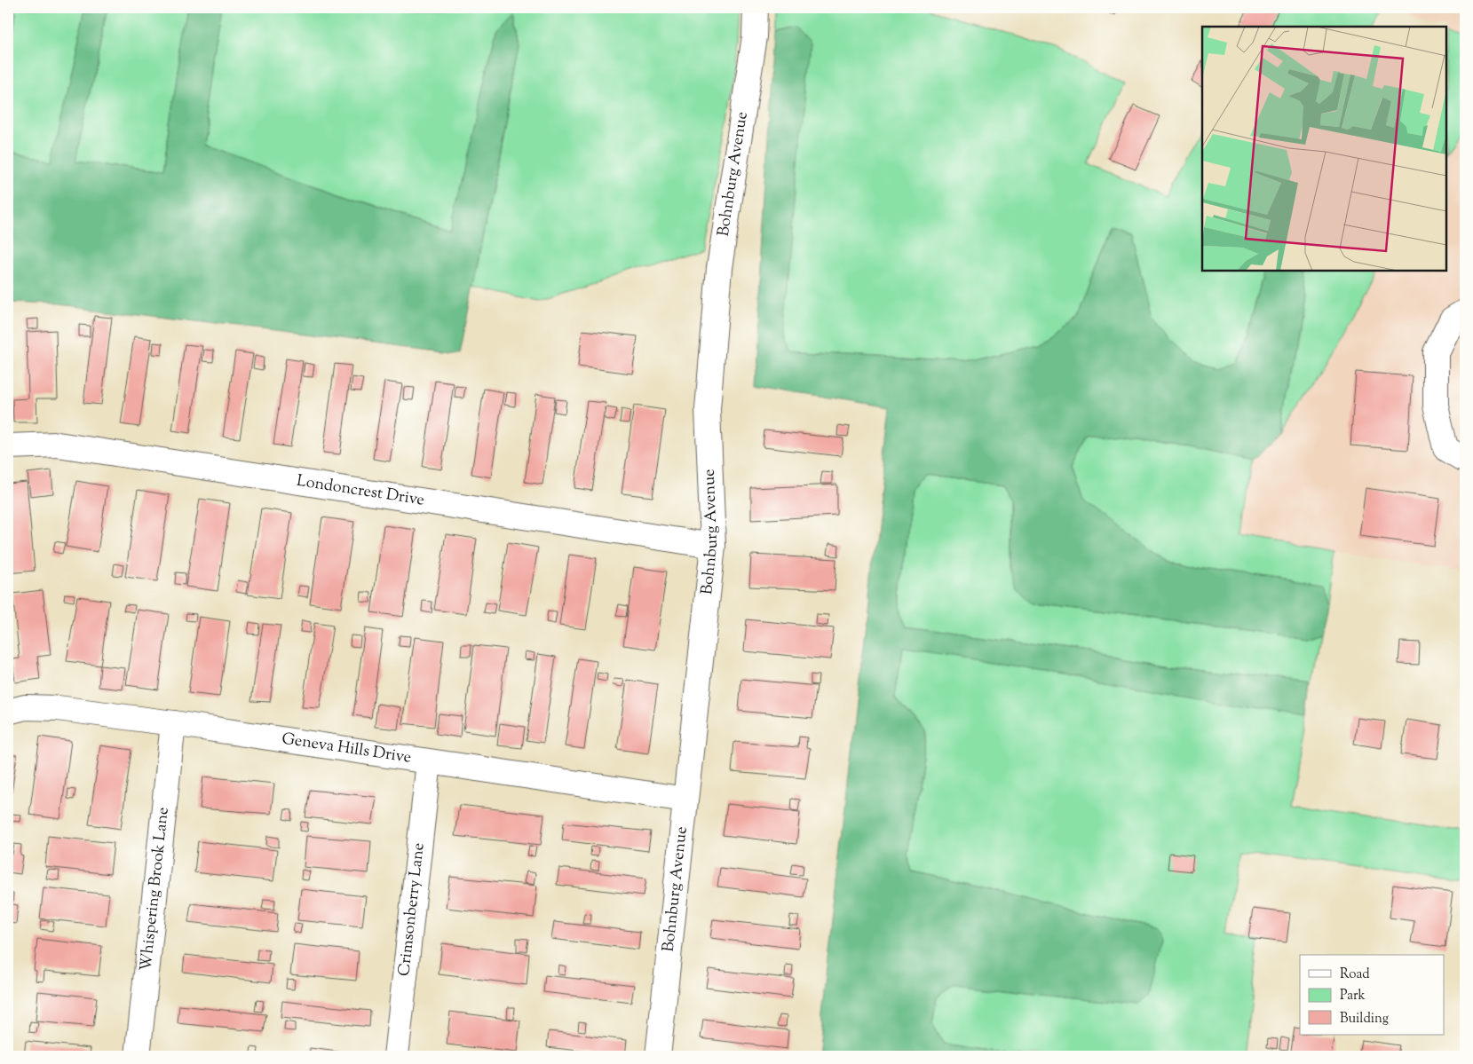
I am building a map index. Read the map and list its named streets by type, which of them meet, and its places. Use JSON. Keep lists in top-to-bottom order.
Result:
{
  "streets": {
    "street": [
      "Bohnburg Avenue",
      "Londoncrest Drive",
      "Geneva Hills Drive",
      "Whispering Brook Lane",
      "Crimsonberry Lane"
    ]
  },
  "crossings": [
    ["Bohnburg Avenue", "Londoncrest Drive"],
    ["Bohnburg Avenue", "Geneva Hills Drive"],
    ["Geneva Hills Drive", "Whispering Brook Lane"],
    ["Geneva Hills Drive", "Crimsonberry Lane"]
  ],
  "legend": ["Road", "Park", "Building"]
}
